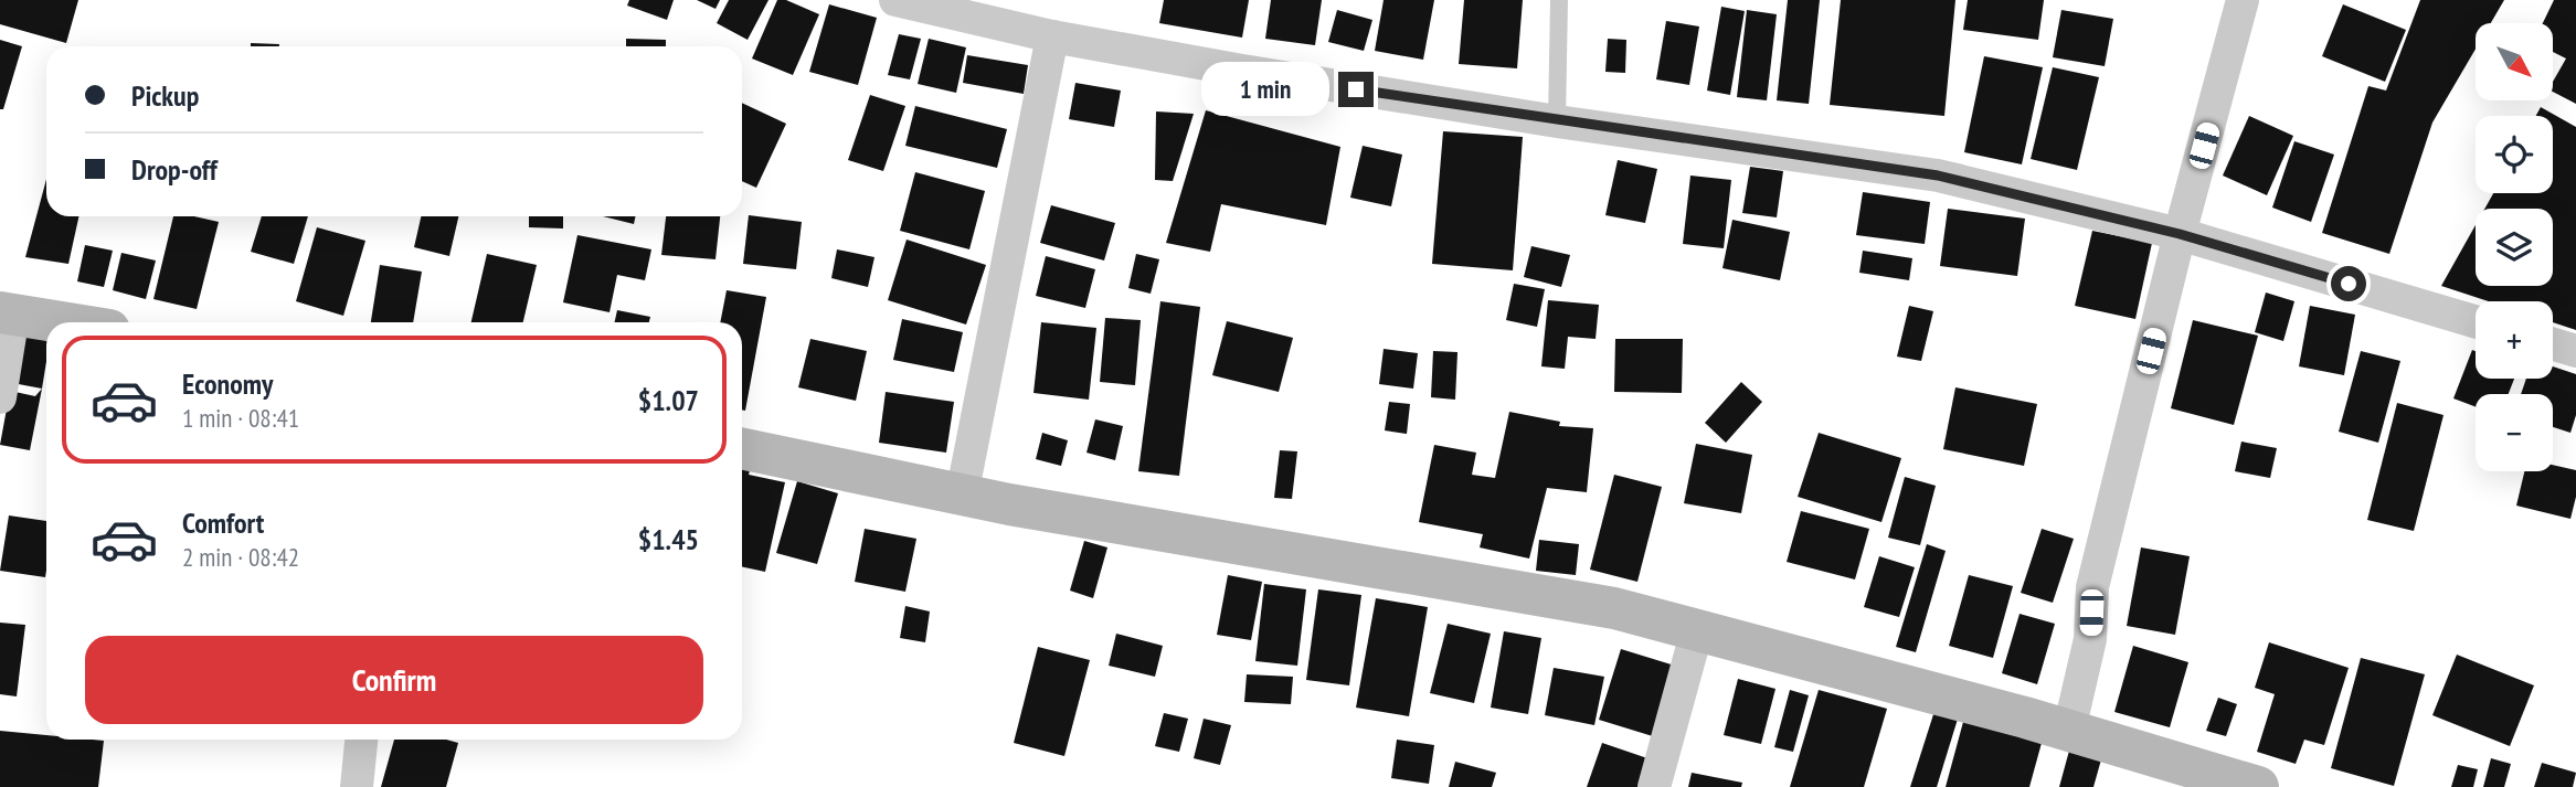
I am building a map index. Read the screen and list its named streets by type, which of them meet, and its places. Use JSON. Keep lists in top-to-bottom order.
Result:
{
  "north": "bottom right",
  "page": {
    "map_buttons": ["+", "−"],
    "banner": ["Pickup", "Drop-off"],
    "bubble": "1 min",
    "list": [
      {
        "name": "Economy",
        "note": "1 min · 08:41",
        "value": "$1.07"
      },
      {
        "name": "Comfort",
        "note": "2 min · 08:42",
        "value": "$1.45"
      }
    ],
    "buttons": "Confirm"
  }
}
